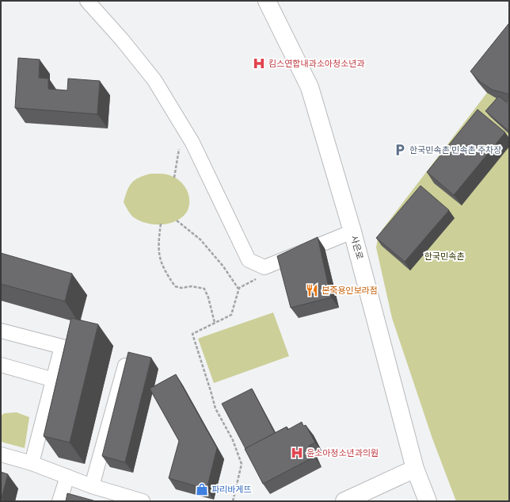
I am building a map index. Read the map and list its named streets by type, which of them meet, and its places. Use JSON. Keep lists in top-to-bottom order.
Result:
{
  "streets": {
    "main road": ["사은로"]
  },
  "parks": ["한국민속촌"],
  "places": {
    "hospital": ["킴스연합내과소아청소년과", "윤소아청소년과의원"],
    "parking": ["한국민속촌 민속촌 주차장"],
    "restaurant": ["본죽용인보라점"],
    "shop": ["파리바게뜨"]
  }
}
